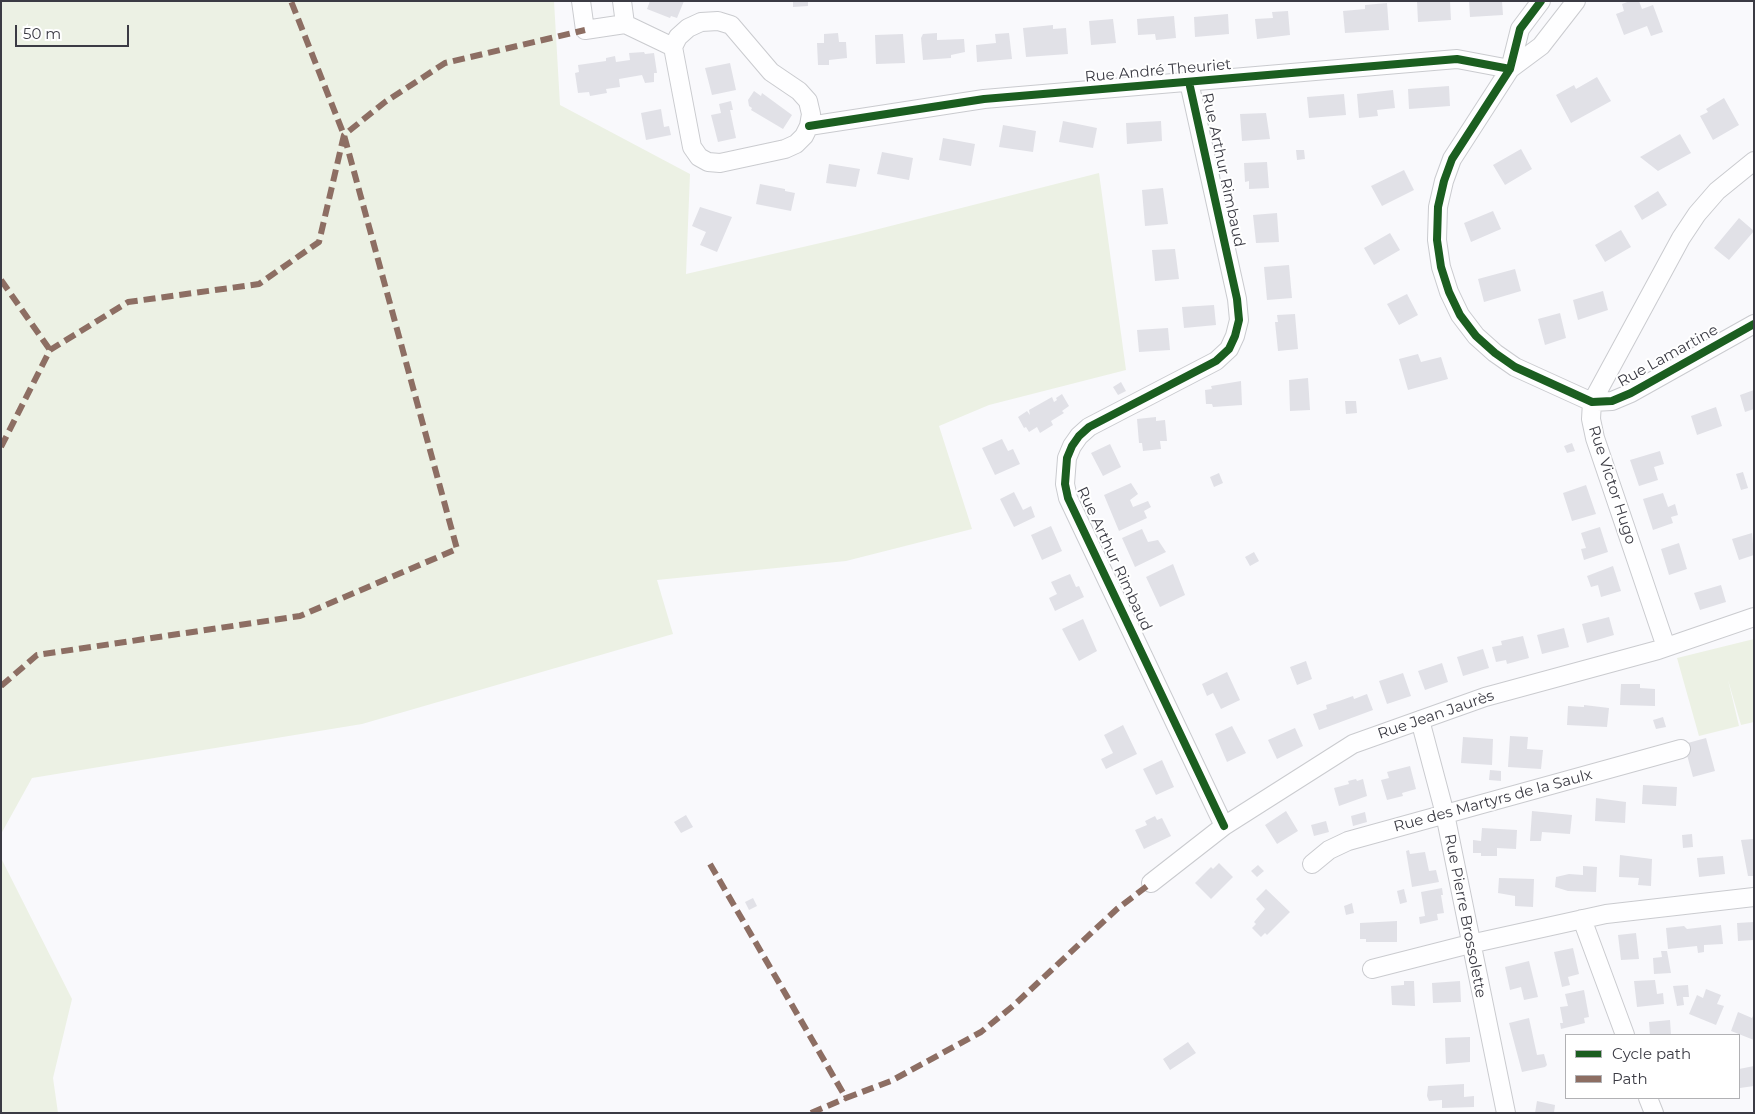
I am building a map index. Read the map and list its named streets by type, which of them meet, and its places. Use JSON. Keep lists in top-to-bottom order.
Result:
{
  "streets": {
    "street": [
      "Rue André Theuriet",
      "Rue Arthur Rimbaud",
      "Rue Lamartine",
      "Rue Victor Hugo",
      "Rue Jean Jaurès",
      "Rue des Martyrs de la Saulx",
      "Rue Pierre Brossolette"
    ]
  },
  "crossings": [
    ["Rue André Theuriet", "Rue Arthur Rimbaud"],
    ["Rue Arthur Rimbaud", "Rue Jean Jaurès"],
    ["Rue Lamartine", "Rue Victor Hugo"],
    ["Rue Victor Hugo", "Rue Jean Jaurès"],
    ["Rue Jean Jaurès", "Rue Pierre Brossolette"],
    ["Rue des Martyrs de la Saulx", "Rue Pierre Brossolette"]
  ],
  "legend": ["Cycle path", "Path"],
  "scale_bar": "50 m"
}
